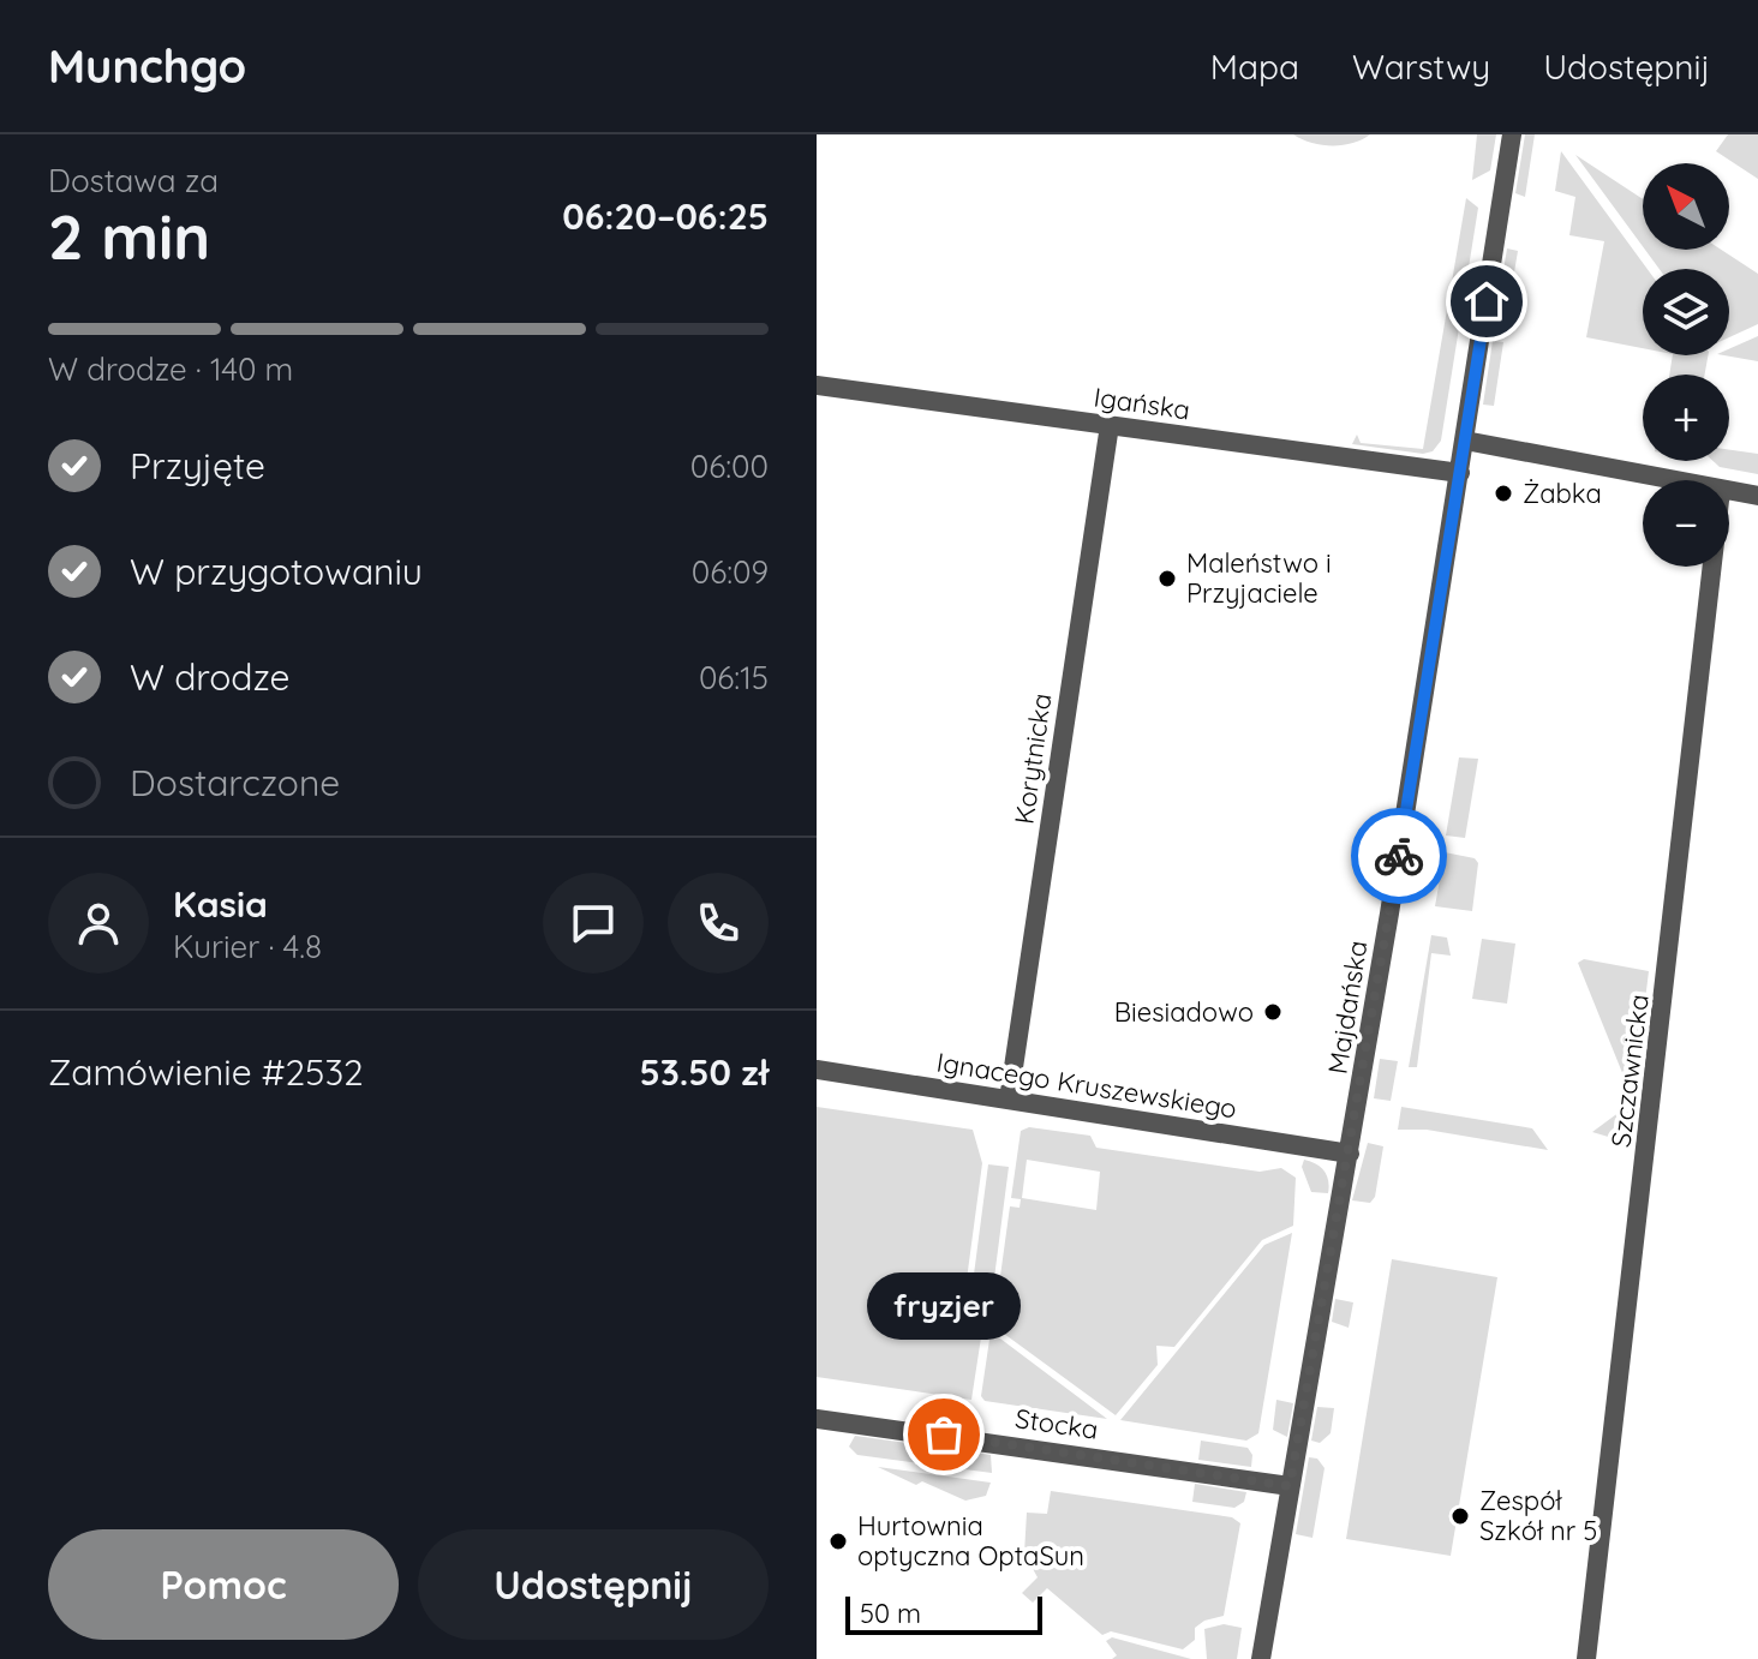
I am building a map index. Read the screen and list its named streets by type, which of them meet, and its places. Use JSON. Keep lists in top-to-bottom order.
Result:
{
  "streets": {
    "street": [
      "Igańska",
      "Korytnicka",
      "Majdańska",
      "Szczawnicka",
      "Ignacego Kruszewskiego",
      "Stocka"
    ]
  },
  "crossings": [
    ["Igańska", "Korytnicka"],
    ["Igańska", "Majdańska"],
    ["Korytnicka", "Ignacego Kruszewskiego"],
    ["Majdańska", "Ignacego Kruszewskiego"],
    ["Majdańska", "Stocka"]
  ],
  "places": [
    "Żabka",
    "Maleństwo i Przyjaciele",
    "Biesiadowo",
    "fryzjer",
    "Zespół Szkół nr 5",
    "Hurtownia optyczna OptaSun"
  ],
  "scale_bar": "50 m",
  "north": "top left",
  "page": {
    "header": "Munchgo",
    "nav": ["Mapa", "Warstwy", "Udostępnij"],
    "heading": ["2 min", "Dostawa za", "06:20–06:25"],
    "panel": [
      "Kasia",
      "Kurier · 4.8",
      "Zamówienie #2532",
      "53.50 zł"
    ],
    "map_buttons": ["+", "−"],
    "bar": "W drodze · 140 m",
    "list": [
      ["Przyjęte", "06:00"],
      ["W przygotowaniu", "06:09"],
      ["W drodze", "06:15"],
      "Dostarczone"
    ],
    "bubble": "fryzjer",
    "buttons": ["Pomoc", "Udostępnij"],
    "scale": "50 m"
  }
}
